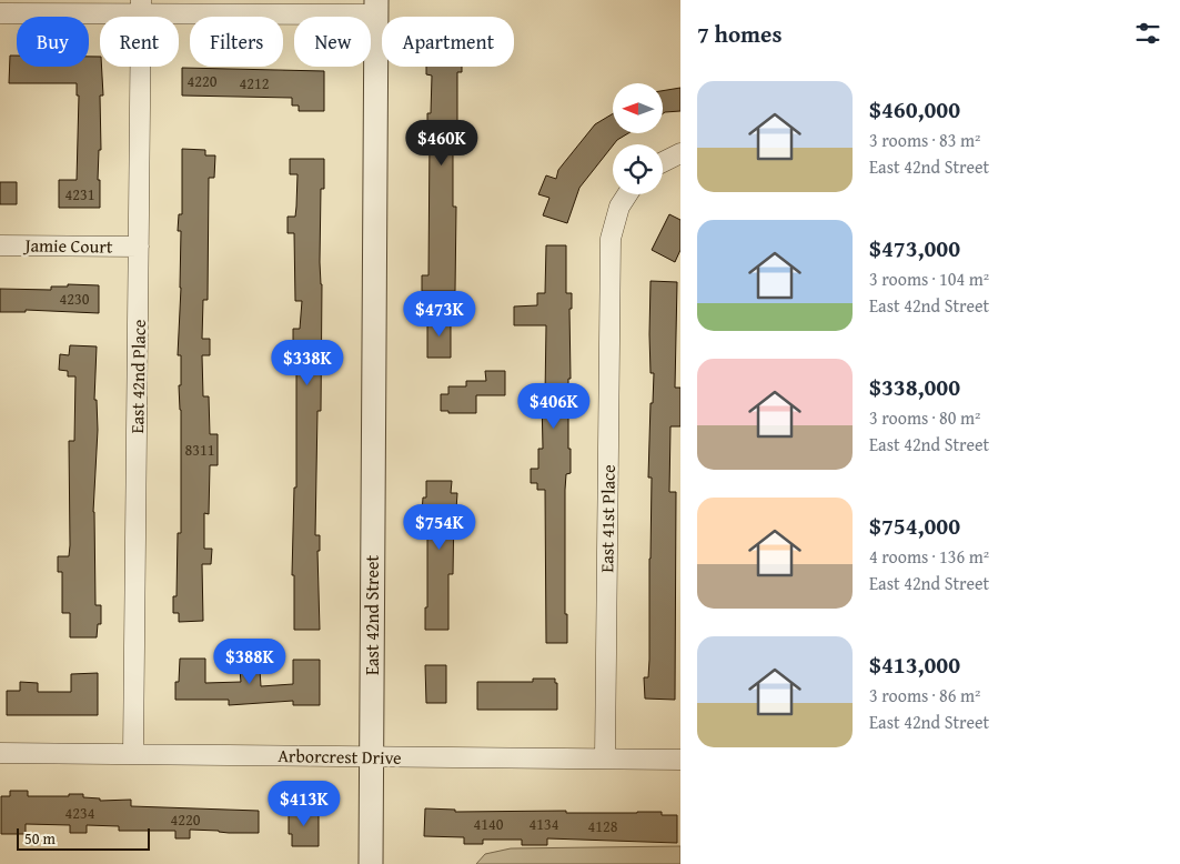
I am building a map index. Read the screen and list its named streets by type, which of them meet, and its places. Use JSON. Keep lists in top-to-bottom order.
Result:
{
  "streets": {
    "street": [
      "Jamie Court",
      "East 42nd Place",
      "East 41st Place",
      "East 42nd Street",
      "Arborcrest Drive"
    ]
  },
  "crossings": [
    ["Jamie Court", "East 42nd Place"],
    ["East 42nd Place", "Arborcrest Drive"],
    ["East 41st Place", "Arborcrest Drive"],
    ["East 42nd Street", "Arborcrest Drive"]
  ],
  "house_numbers": [
    "4220",
    "4212",
    "4231",
    "4230",
    "8311",
    "4234",
    "4220",
    "4140",
    "4134",
    "4128"
  ],
  "scale_bar": "50 m",
  "north": "left",
  "page": {
    "heading": "7 homes",
    "chip": [
      "Buy",
      "Rent",
      "Filters",
      "New",
      "Apartment"
    ],
    "list": [
      {
        "name": "$460,000",
        "note": "3 rooms · 83 m² · East 42nd Street"
      },
      {
        "name": "$473,000",
        "note": "3 rooms · 104 m² · East 42nd Street"
      },
      {
        "name": "$338,000",
        "note": "3 rooms · 80 m² · East 42nd Street"
      },
      {
        "name": "$754,000",
        "note": "4 rooms · 136 m² · East 42nd Street"
      },
      {
        "name": "$413,000",
        "note": "3 rooms · 86 m² · East 42nd Street"
      }
    ],
    "price": [
      "$460K",
      "$473K",
      "$338K",
      "$406K",
      "$754K",
      "$388K",
      "$413K"
    ],
    "scale": "50 m"
  }
}
